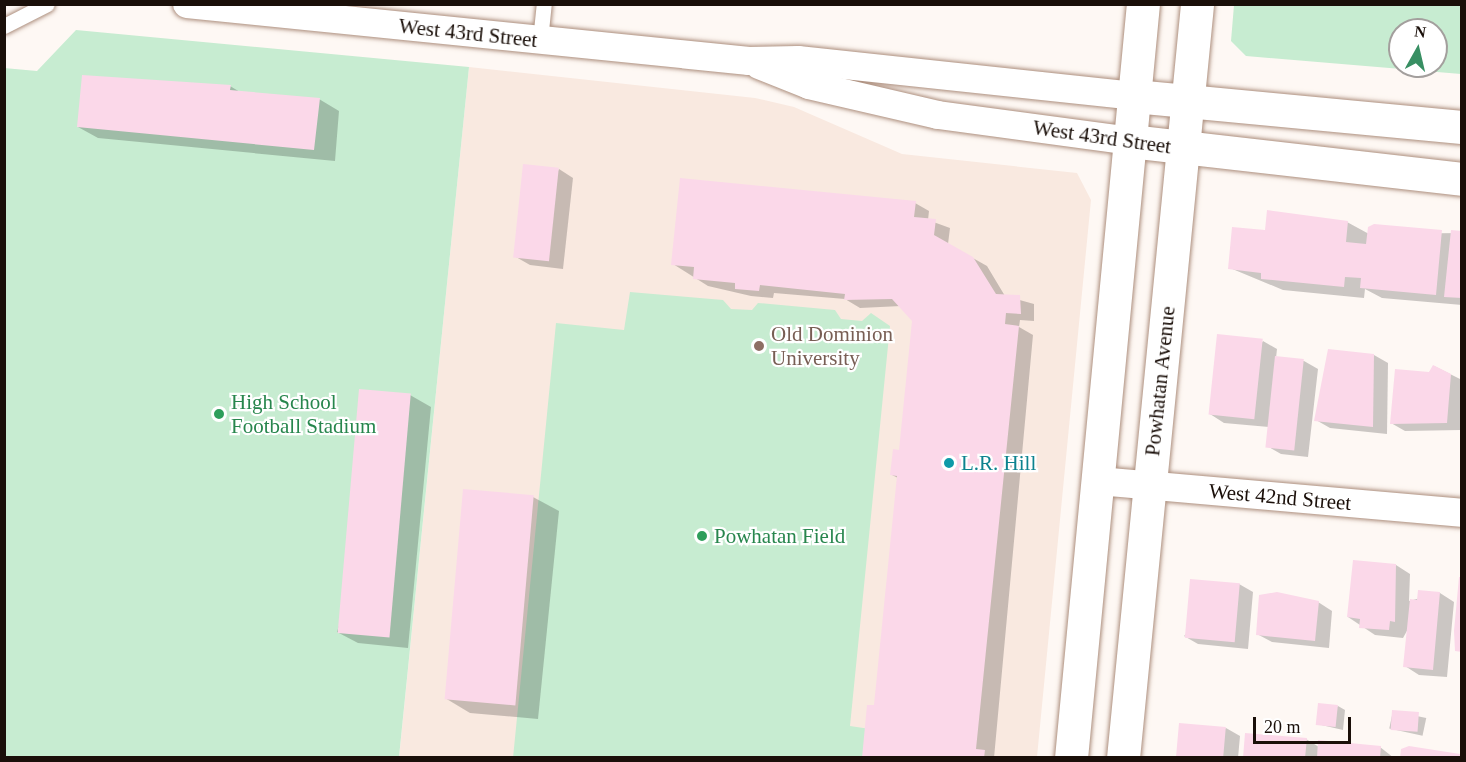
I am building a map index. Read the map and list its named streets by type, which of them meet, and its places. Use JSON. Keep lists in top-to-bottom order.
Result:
{
  "streets": {
    "street": ["West 43rd Street", "Powhatan Avenue", "West 42nd Street"]
  },
  "crossings": [
    ["West 43rd Street", "Powhatan Avenue"],
    ["Powhatan Avenue", "West 42nd Street"]
  ],
  "places": [
    "Old Dominion University",
    "High School Football Stadium",
    "L.R. Hill",
    "Powhatan Field"
  ],
  "scale_bar": "20 m",
  "north": "top"
}
